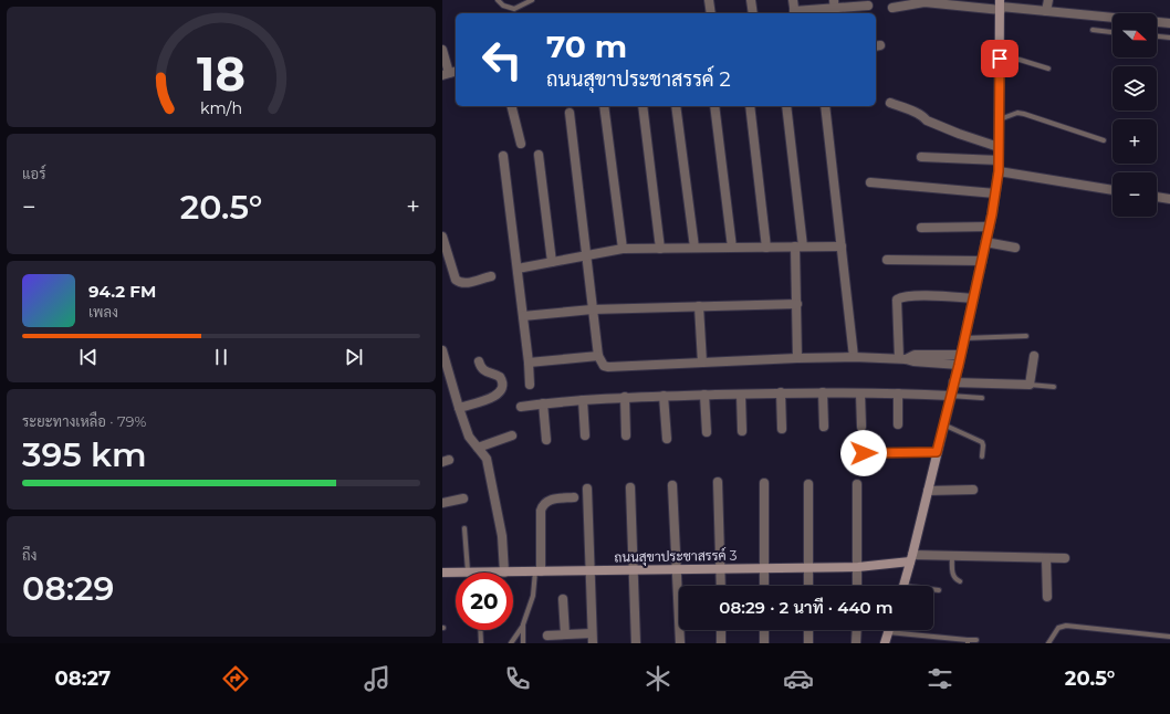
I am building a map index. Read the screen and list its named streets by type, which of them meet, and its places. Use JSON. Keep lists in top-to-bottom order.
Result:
{
  "streets": {
    "street": ["ถนนสุขาประชาสรรค์ 3"]
  },
  "north": "right",
  "page": {
    "map_buttons": ["+", "−"],
    "turn": ["70 m", "ถนนสุขาประชาสรรค์ 2"],
    "tile": [
      "แอร์",
      ["ระยะทางเหลือ · 79%", "395 km"],
      ["ถึง", "08:29"]
    ],
    "heat": ["−", "20.5°", "+"],
    "song": ["94.2 FM", "เพลง"],
    "limit": "20",
    "trip": "08:29 · 2 นาที · 440 m",
    "tabs": ["08:27", "20.5°"],
    "gauge": ["18", "km/h"]
  }
}
